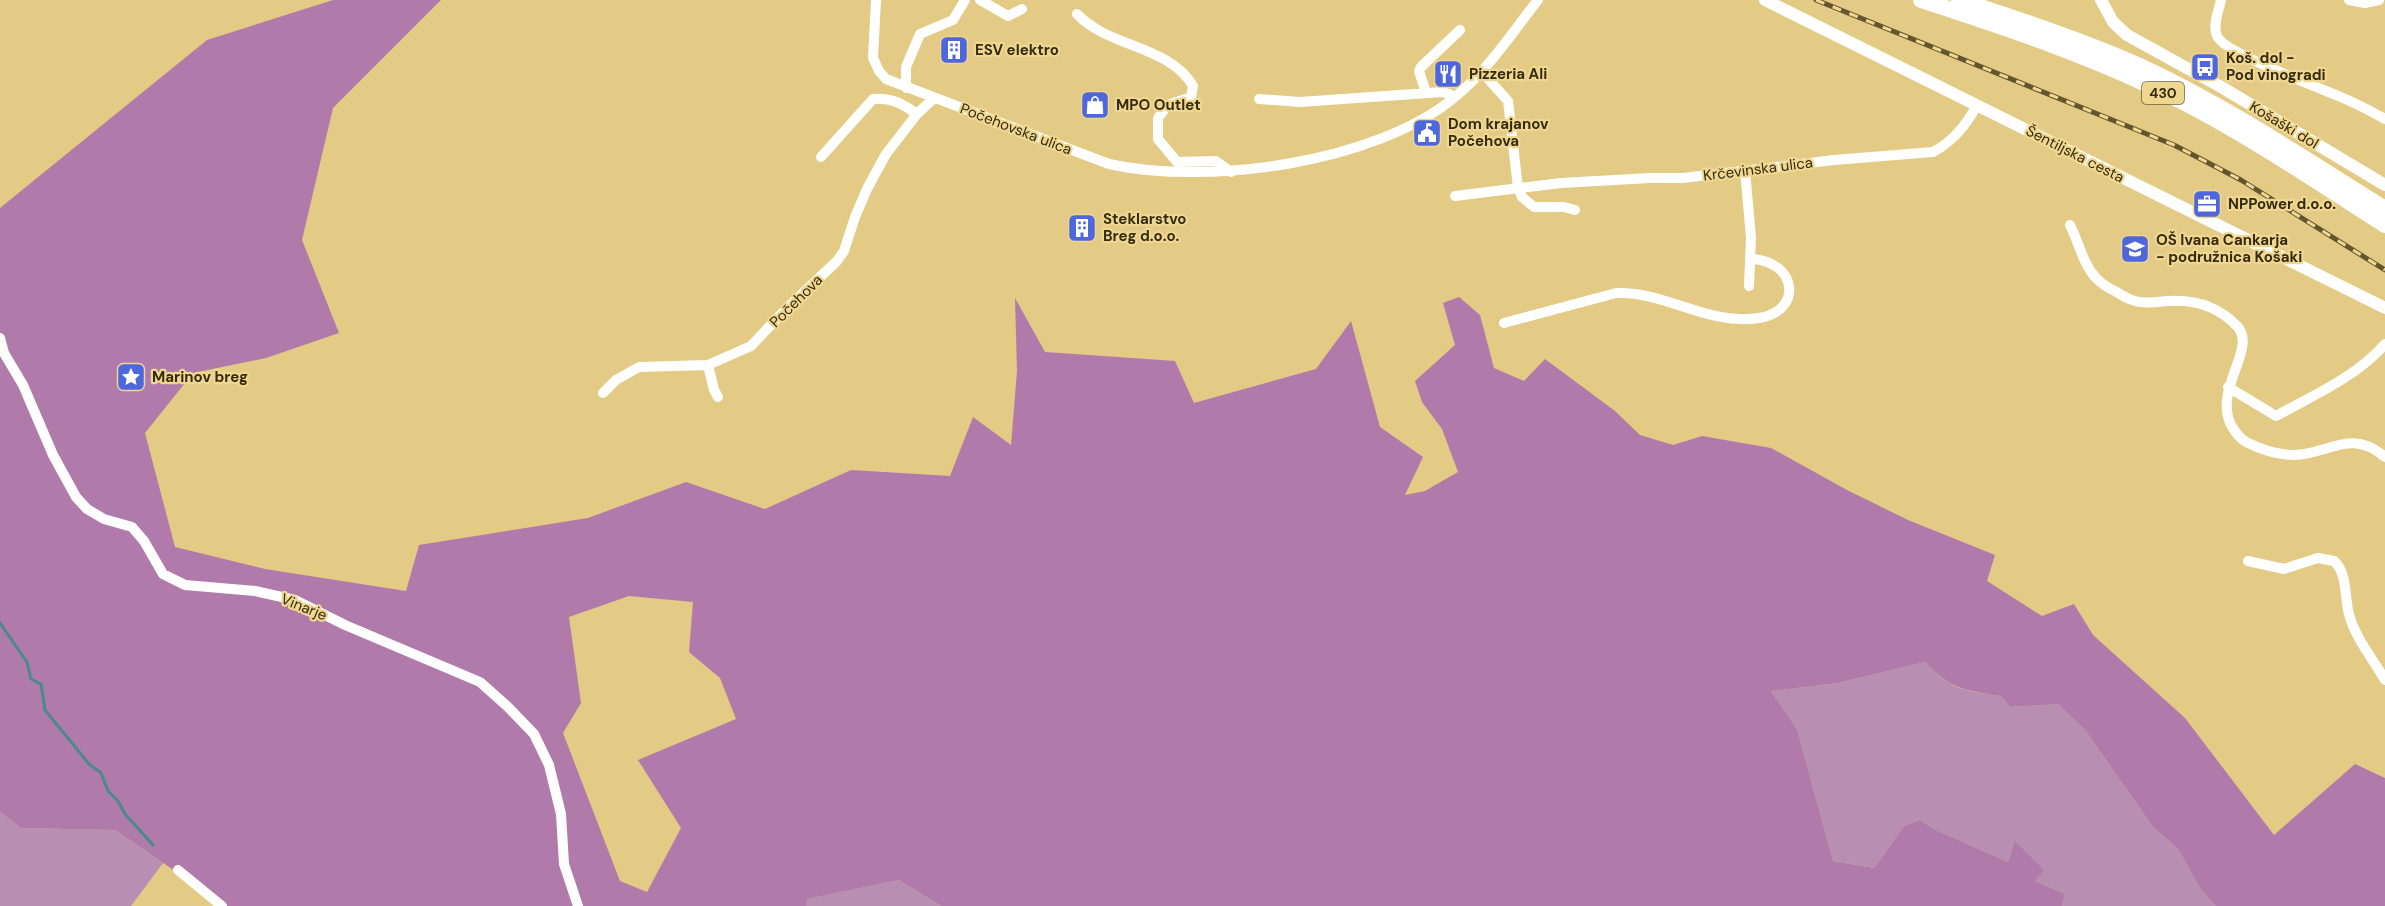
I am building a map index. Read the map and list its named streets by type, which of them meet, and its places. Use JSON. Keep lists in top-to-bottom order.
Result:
{
  "streets": {
    "highway": ["430"],
    "street": [
      "Košaški dol",
      "Počehovska ulica",
      "Šentiljska cesta",
      "Krčevinska ulica",
      "Počehova",
      "Vinarje"
    ]
  },
  "crossings": [
    ["Počehovska ulica", "Počehova"],
    ["Šentiljska cesta", "Krčevinska ulica"]
  ],
  "places": {
    "building": ["ESV elektro", "Steklarstvo Breg d.o.o."],
    "bus stop": ["Koš. dol - Pod vinogradi"],
    "restaurant": ["Pizzeria Ali"],
    "shop": ["MPO Outlet"],
    "public building": ["Dom krajanov Počehova"],
    "office": ["NPPower d.o.o."],
    "school or university": ["OŠ Ivana Cankarja - podružnica Košaki"],
    "place": ["Marinov breg"]
  }
}
